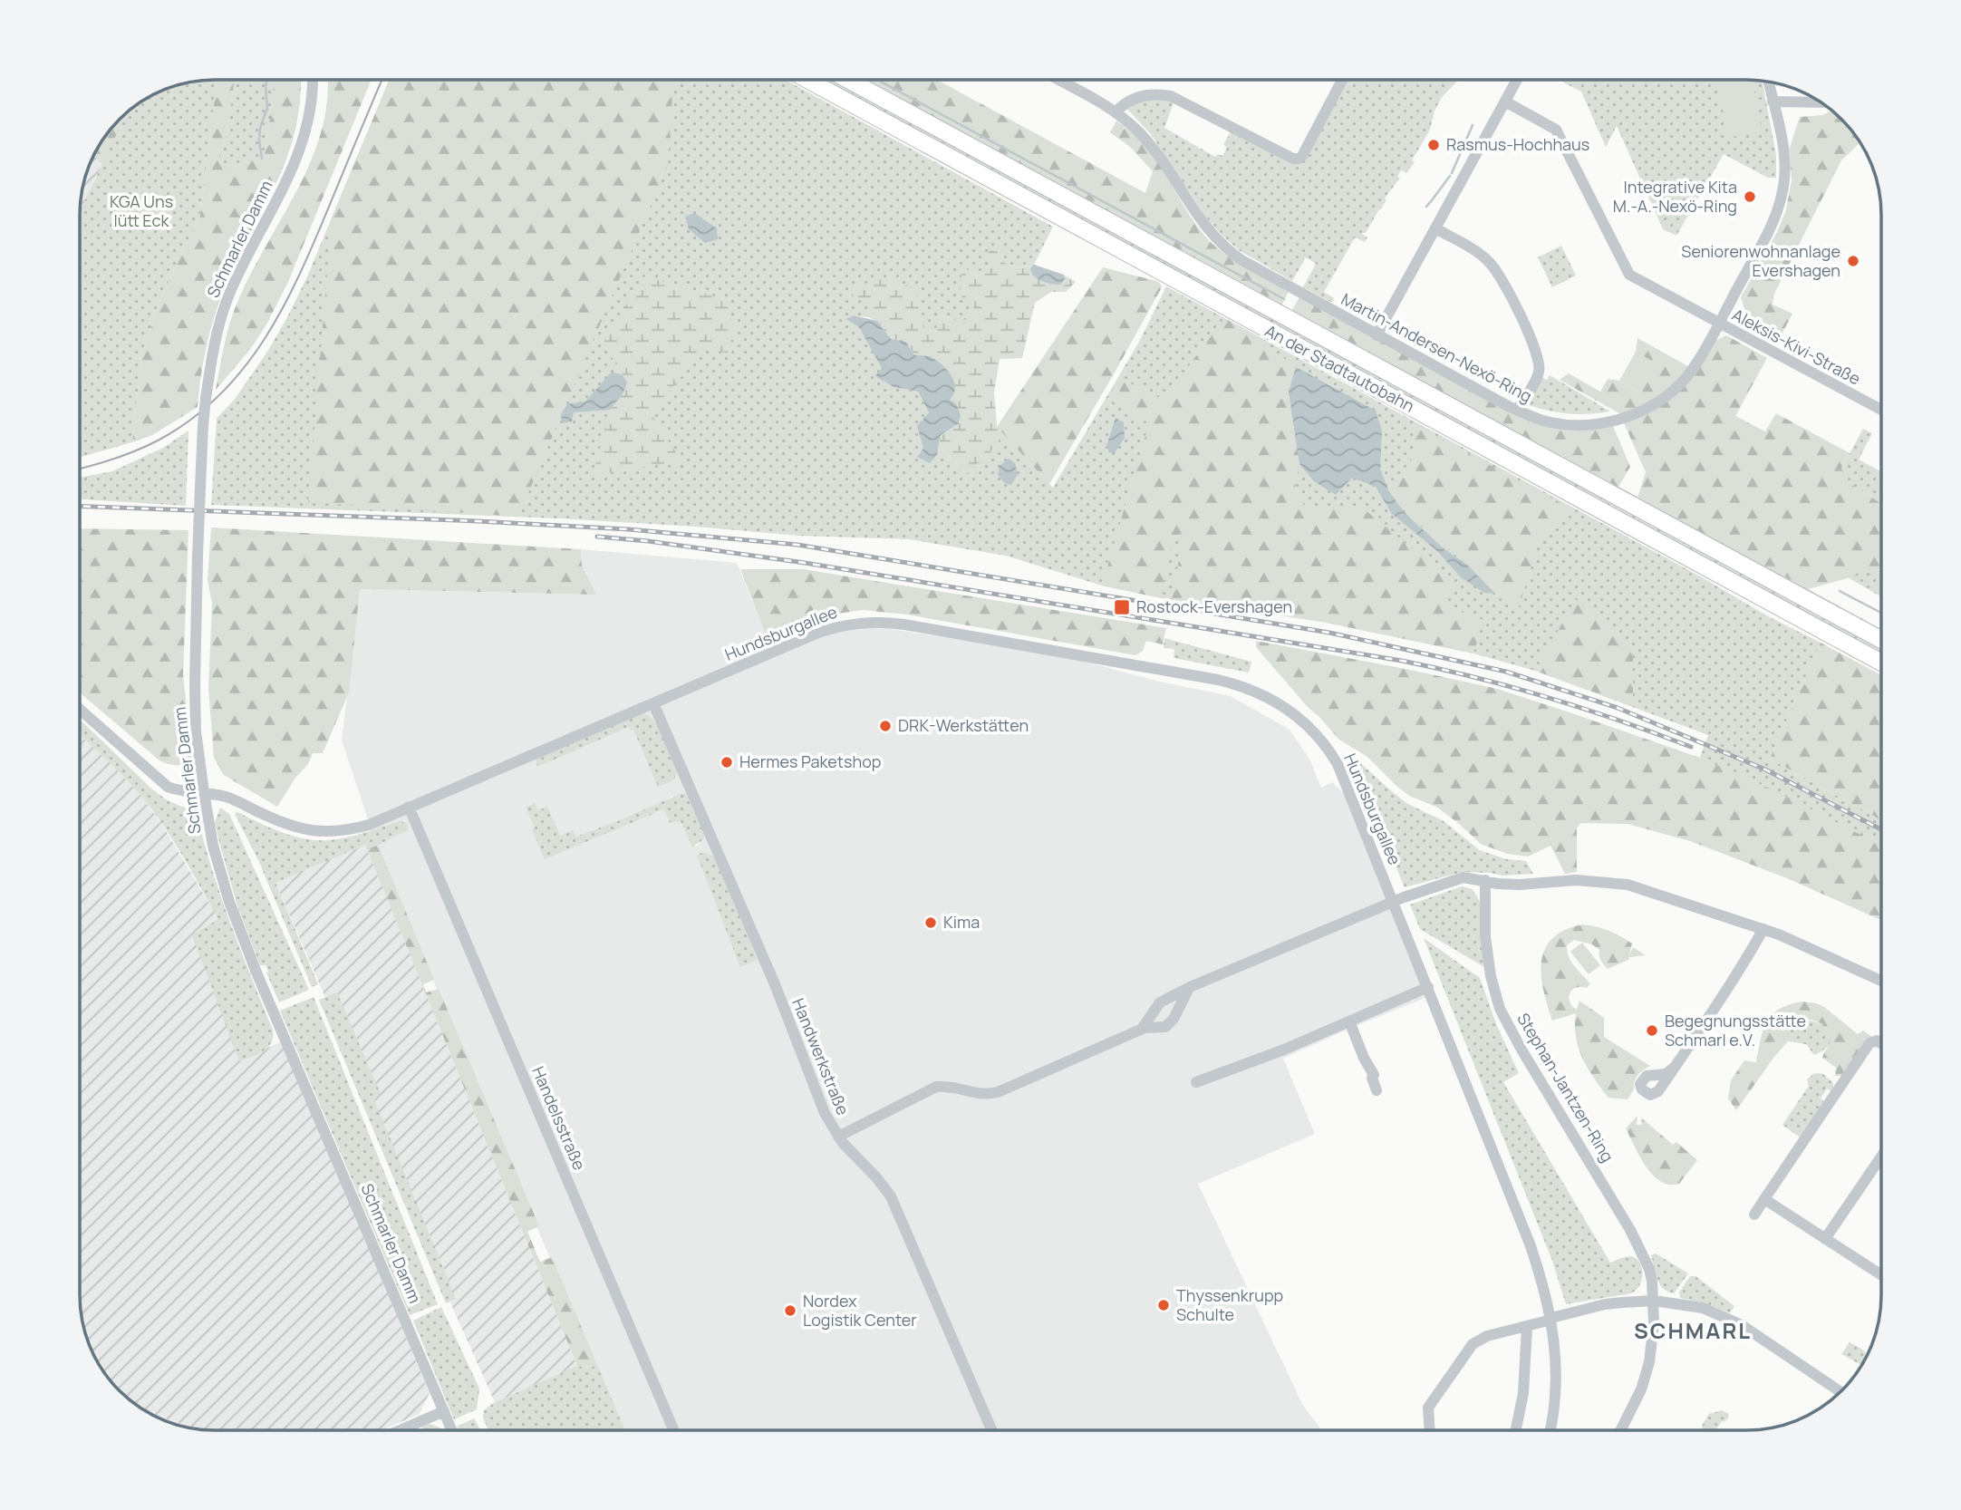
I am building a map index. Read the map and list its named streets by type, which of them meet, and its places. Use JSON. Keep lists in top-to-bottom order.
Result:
{
  "streets": {
    "highway": ["An der Stadtautobahn"],
    "street": [
      "Schmarler Damm",
      "Aleksis-Kivi-Straße",
      "Martin-Andersen-Nexö-Ring",
      "Hundsburgallee",
      "Handwerkstraße",
      "Stephan-Jantzen-Ring",
      "Handelsstraße"
    ]
  },
  "crossings": [
    ["Schmarler Damm", "Hundsburgallee"],
    ["Aleksis-Kivi-Straße", "Martin-Andersen-Nexö-Ring"],
    ["Hundsburgallee", "Handwerkstraße"],
    ["Hundsburgallee", "Handelsstraße"]
  ],
  "districts": ["SCHMARL"],
  "parks": ["KGA Uns lütt Eck"],
  "places": {
    "other": [
      "Rasmus-Hochhaus",
      "Integrative Kita M.-A.-Nexö-Ring",
      "Seniorenwohnanlage Evershagen",
      "DRK-Werkstätten",
      "Hermes Paketshop",
      "Kima",
      "Begegnungsstätte Schmarl e.V.",
      "Thyssenkrupp Schulte",
      "Nordex Logistik Center"
    ],
    "transit": ["Rostock-Evershagen"]
  }
}
